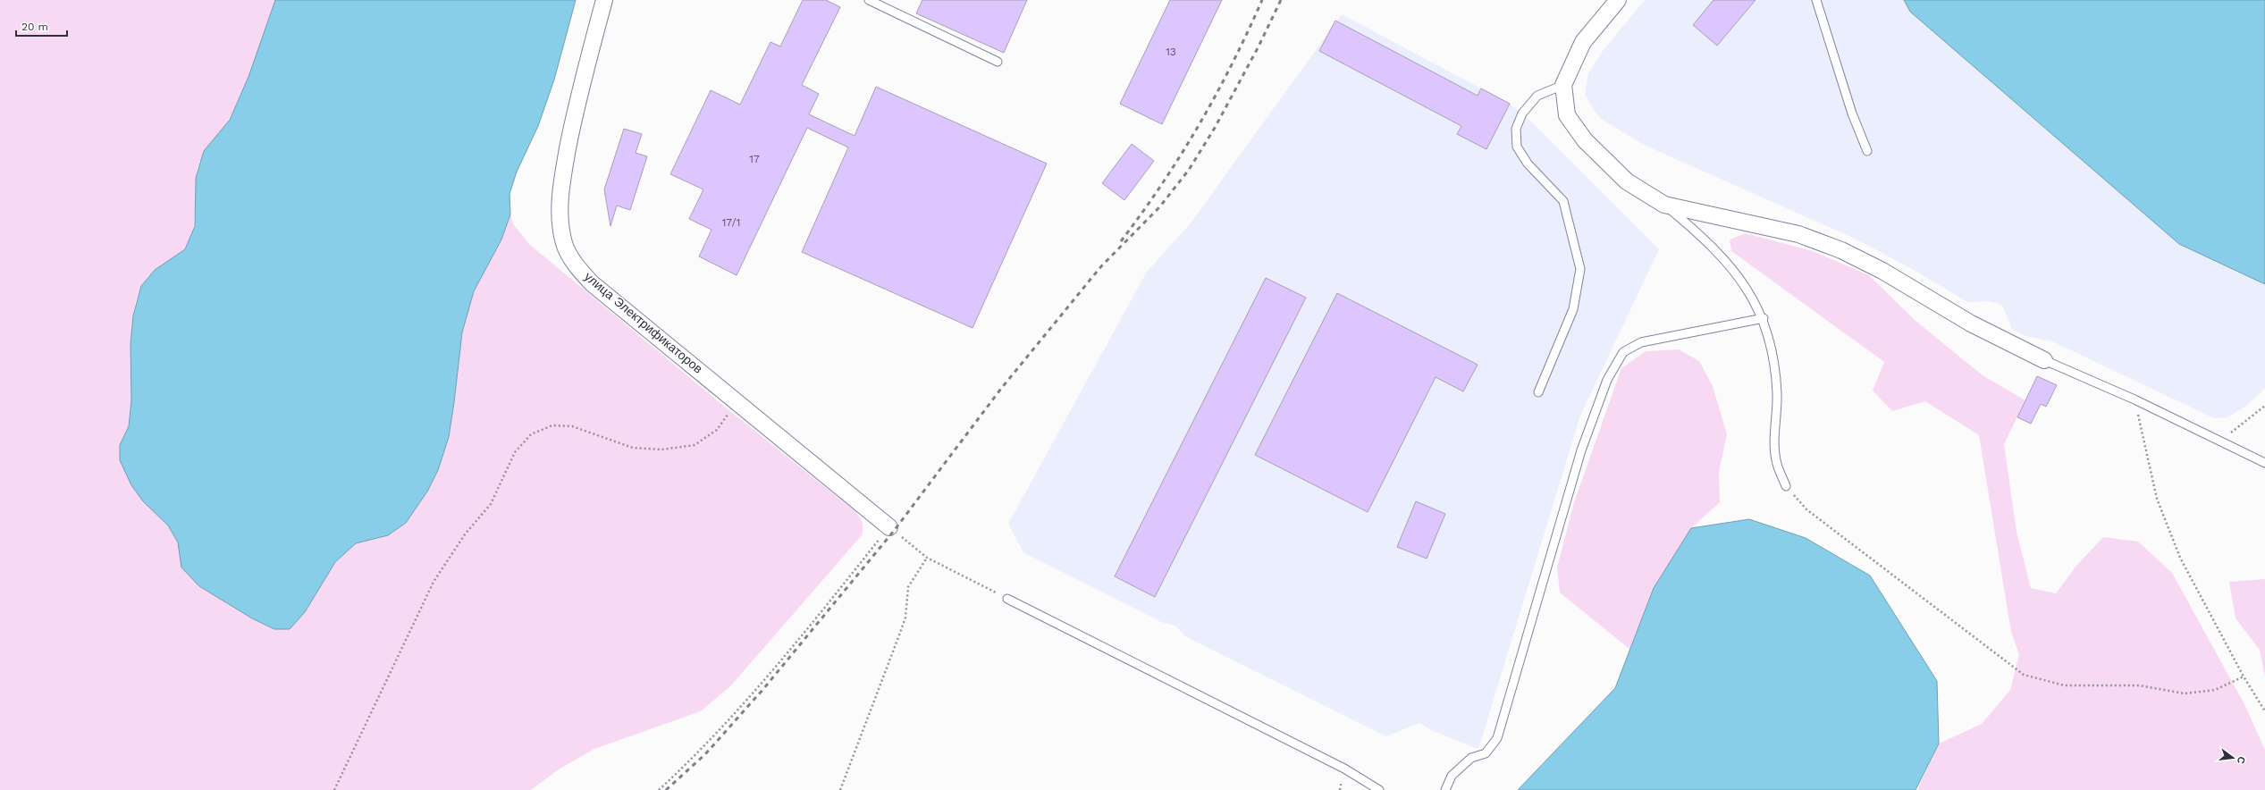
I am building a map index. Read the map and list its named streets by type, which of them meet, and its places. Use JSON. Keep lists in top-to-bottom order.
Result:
{
  "streets": {
    "street": ["улица Электрификаторов"]
  },
  "house_numbers": ["13", "17", "17/1"],
  "scale_bar": "20 m",
  "north": "right"
}
